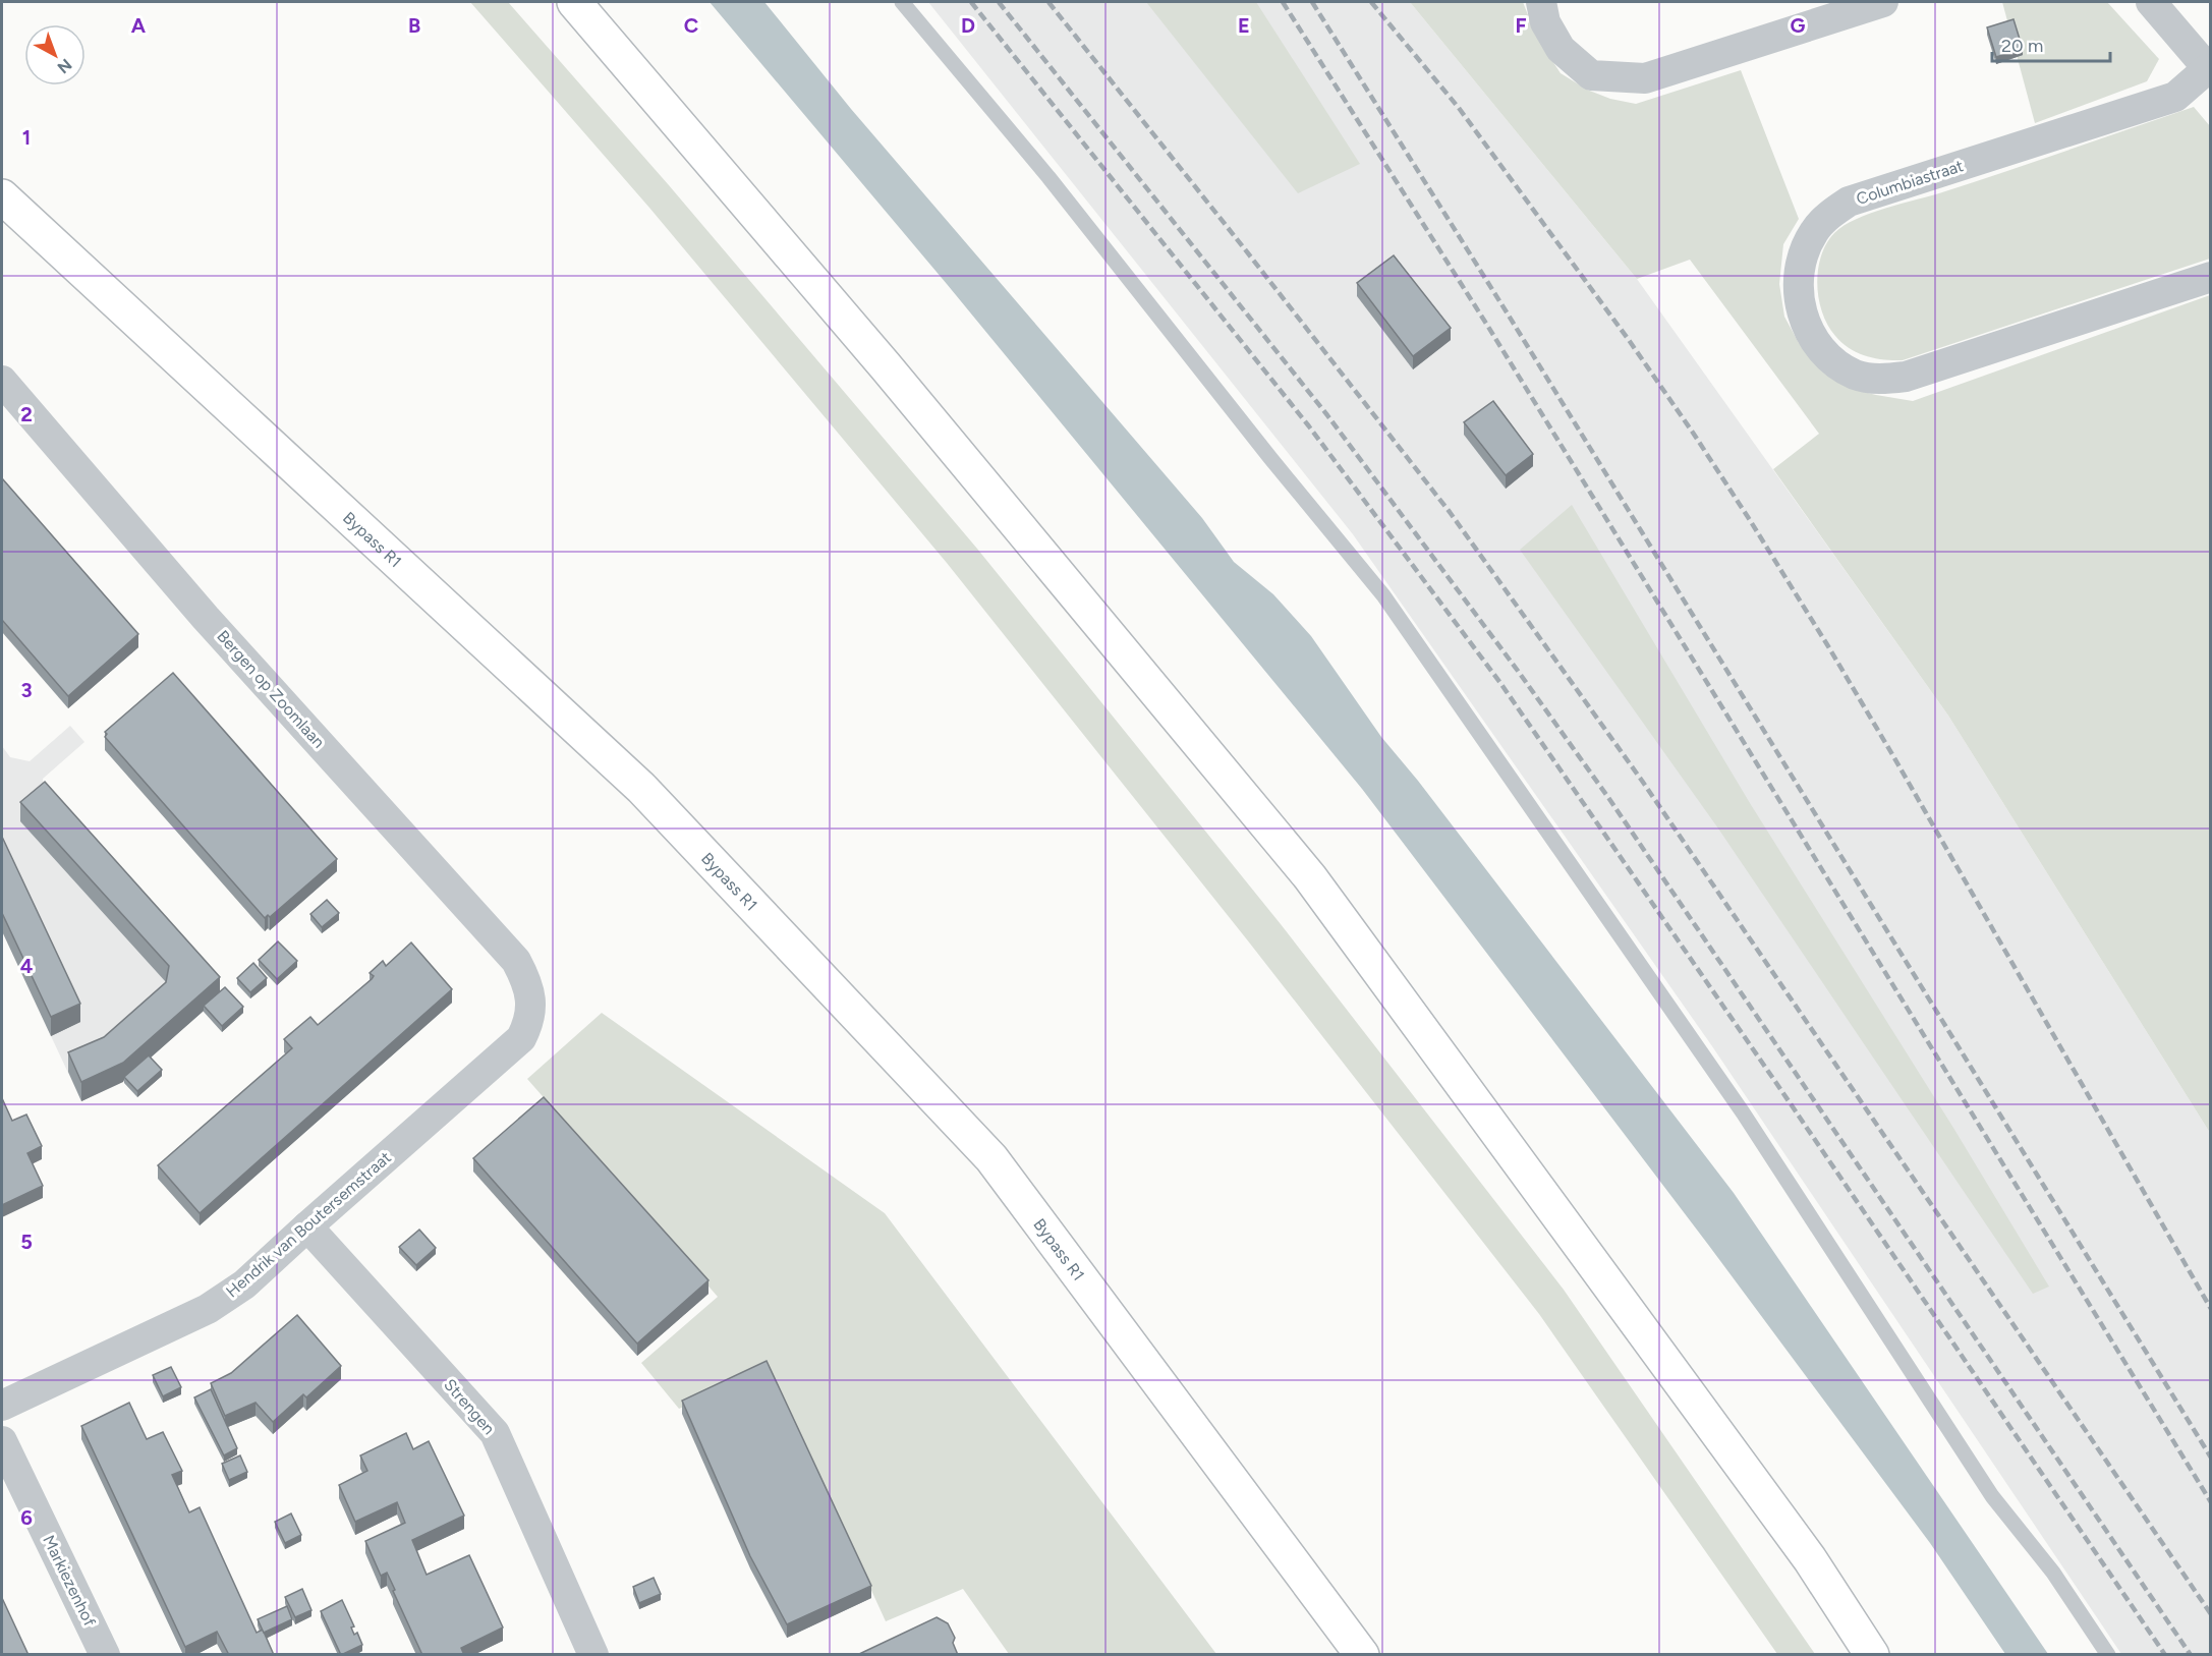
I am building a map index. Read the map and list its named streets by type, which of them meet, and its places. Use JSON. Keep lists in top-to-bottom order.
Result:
{
  "streets": {
    "highway": ["Bypass R1"],
    "street": [
      "Columbiastraat",
      "Bergen op Zoomlaan",
      "Hendrik van Boutersemstraat",
      "Strengen",
      "Markiezenhof"
    ]
  },
  "crossings": [
    ["Bergen op Zoomlaan", "Hendrik van Boutersemstraat"],
    ["Hendrik van Boutersemstraat", "Strengen"]
  ],
  "scale_bar": "20 m",
  "north": "bottom right",
  "grid": {
    "columns": [
      "A",
      "B",
      "C",
      "D",
      "E",
      "F",
      "G"
    ],
    "rows": [
      "1",
      "2",
      "3",
      "4",
      "5",
      "6"
    ]
  }
}
